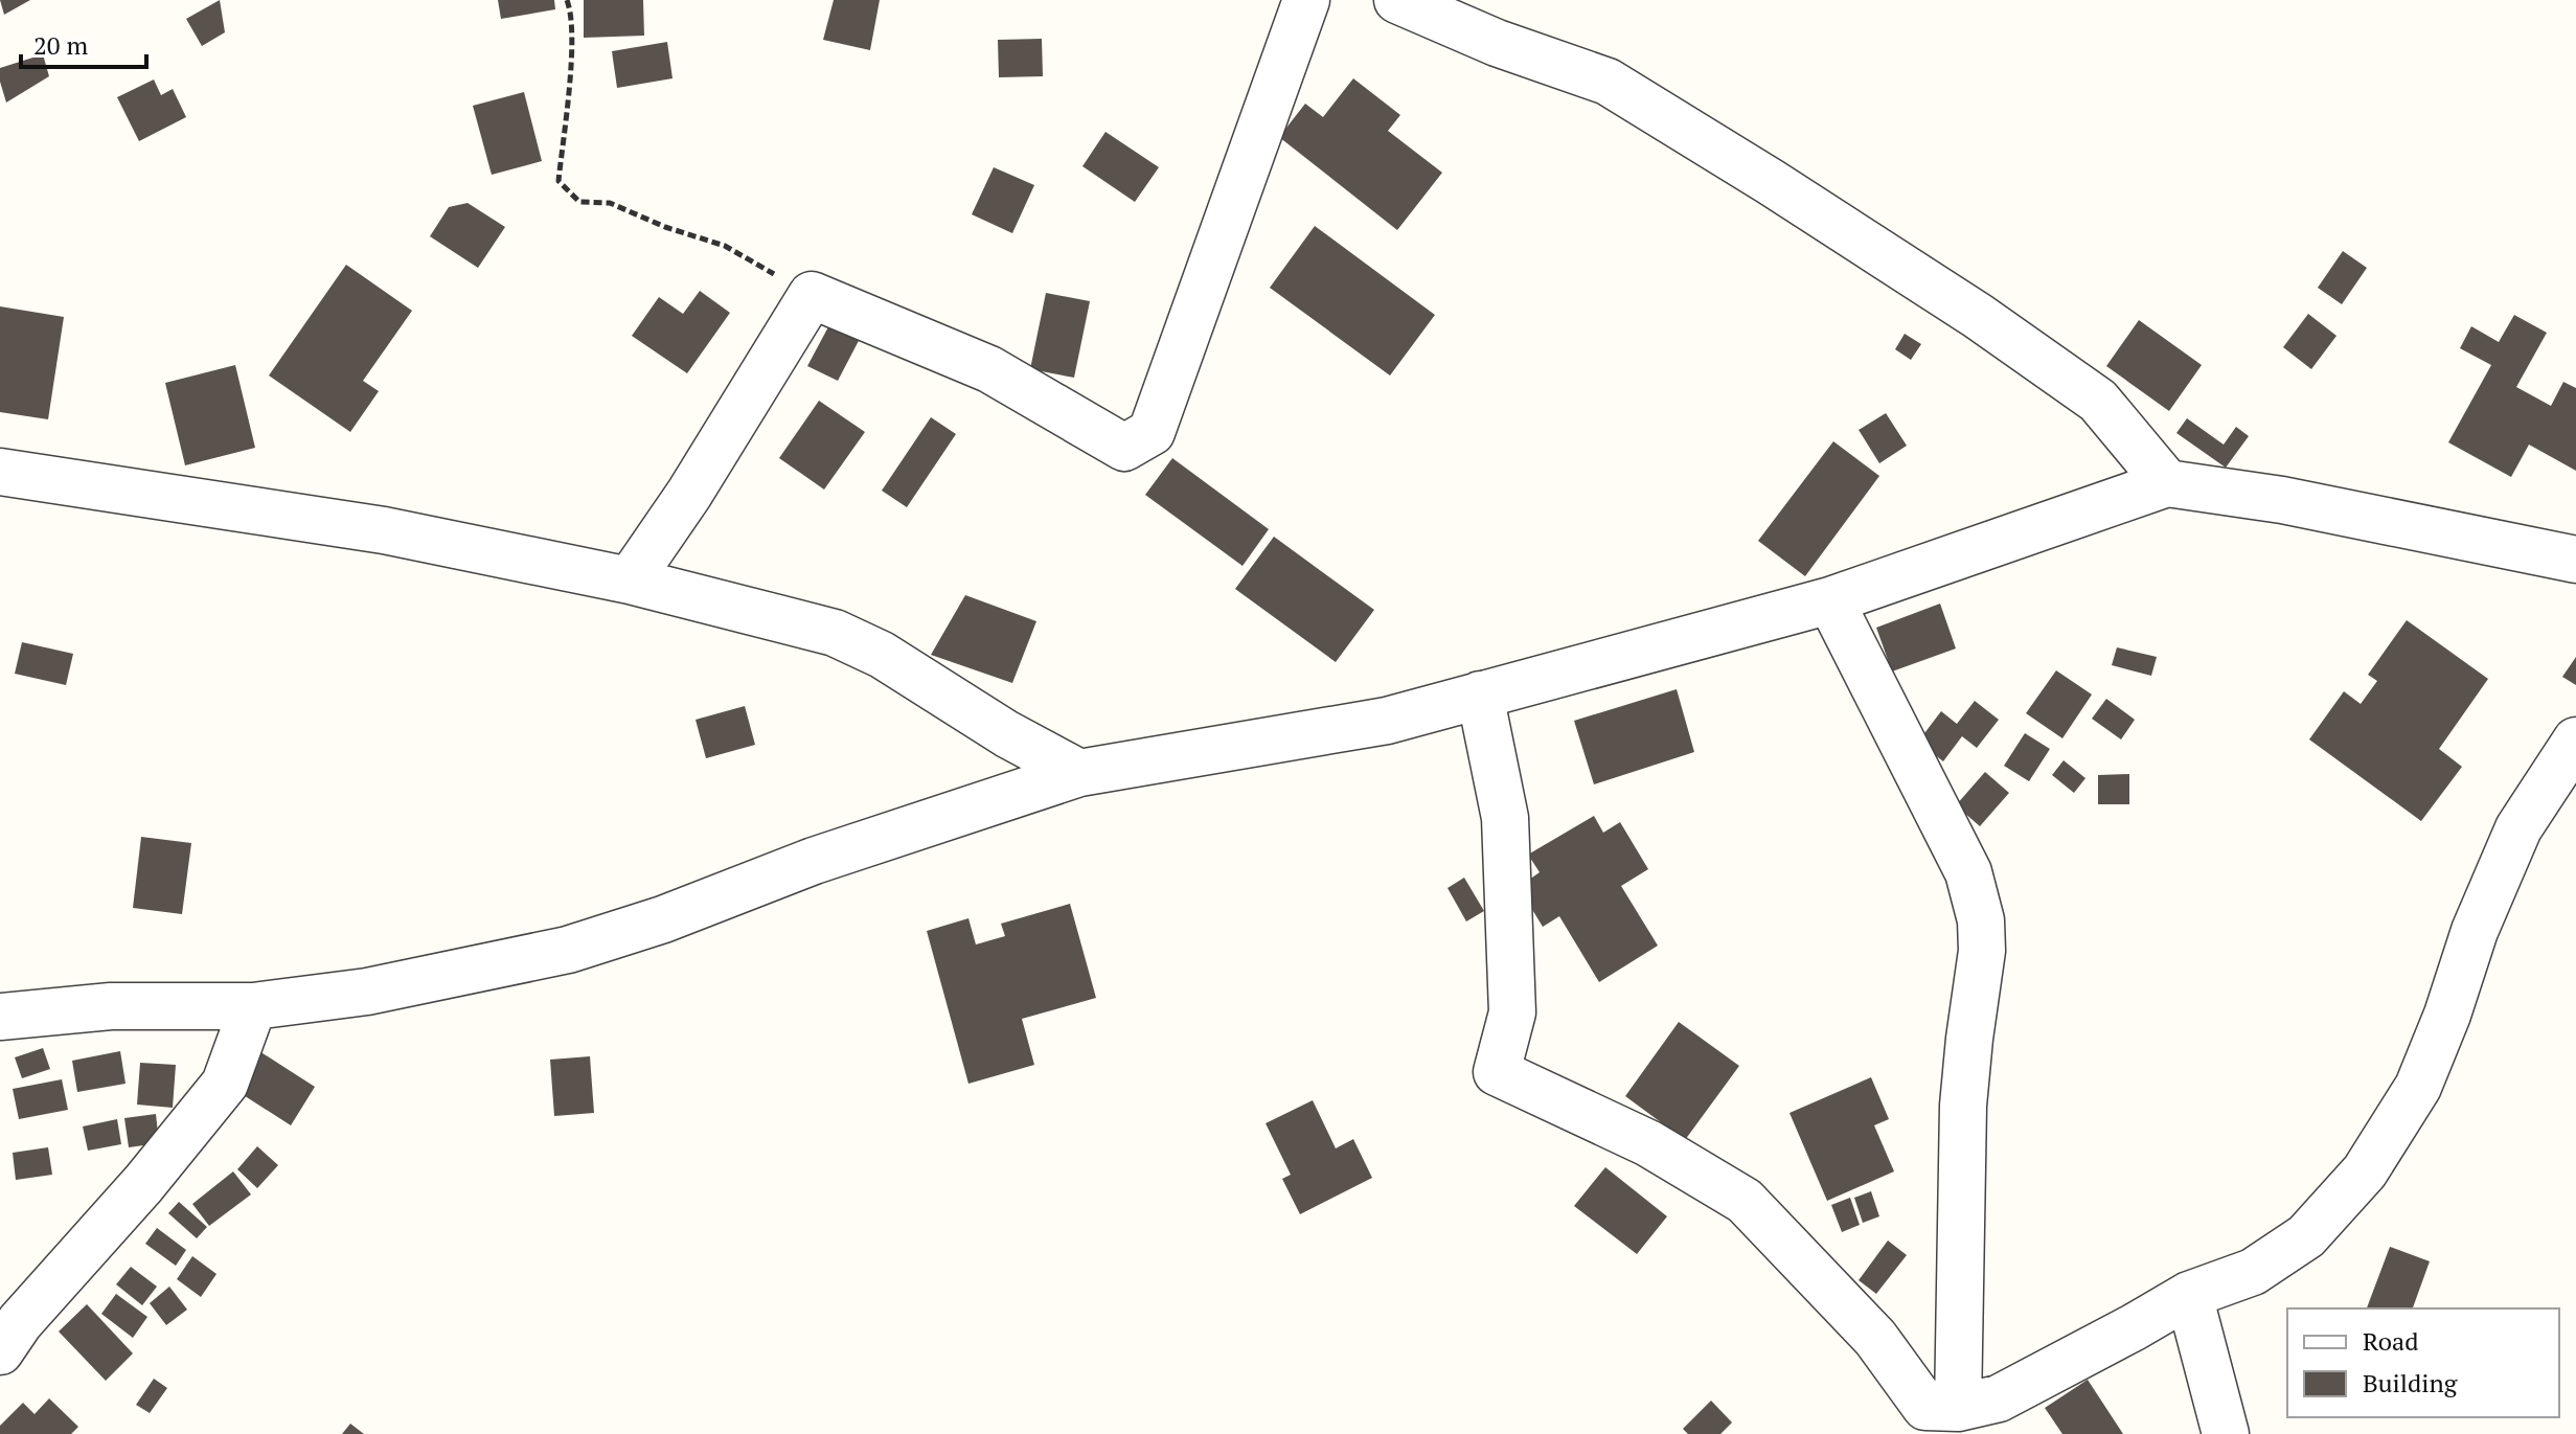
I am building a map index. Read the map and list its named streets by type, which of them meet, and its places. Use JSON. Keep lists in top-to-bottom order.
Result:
{
  "legend": ["Road", "Building"],
  "scale_bar": "20 m"
}
